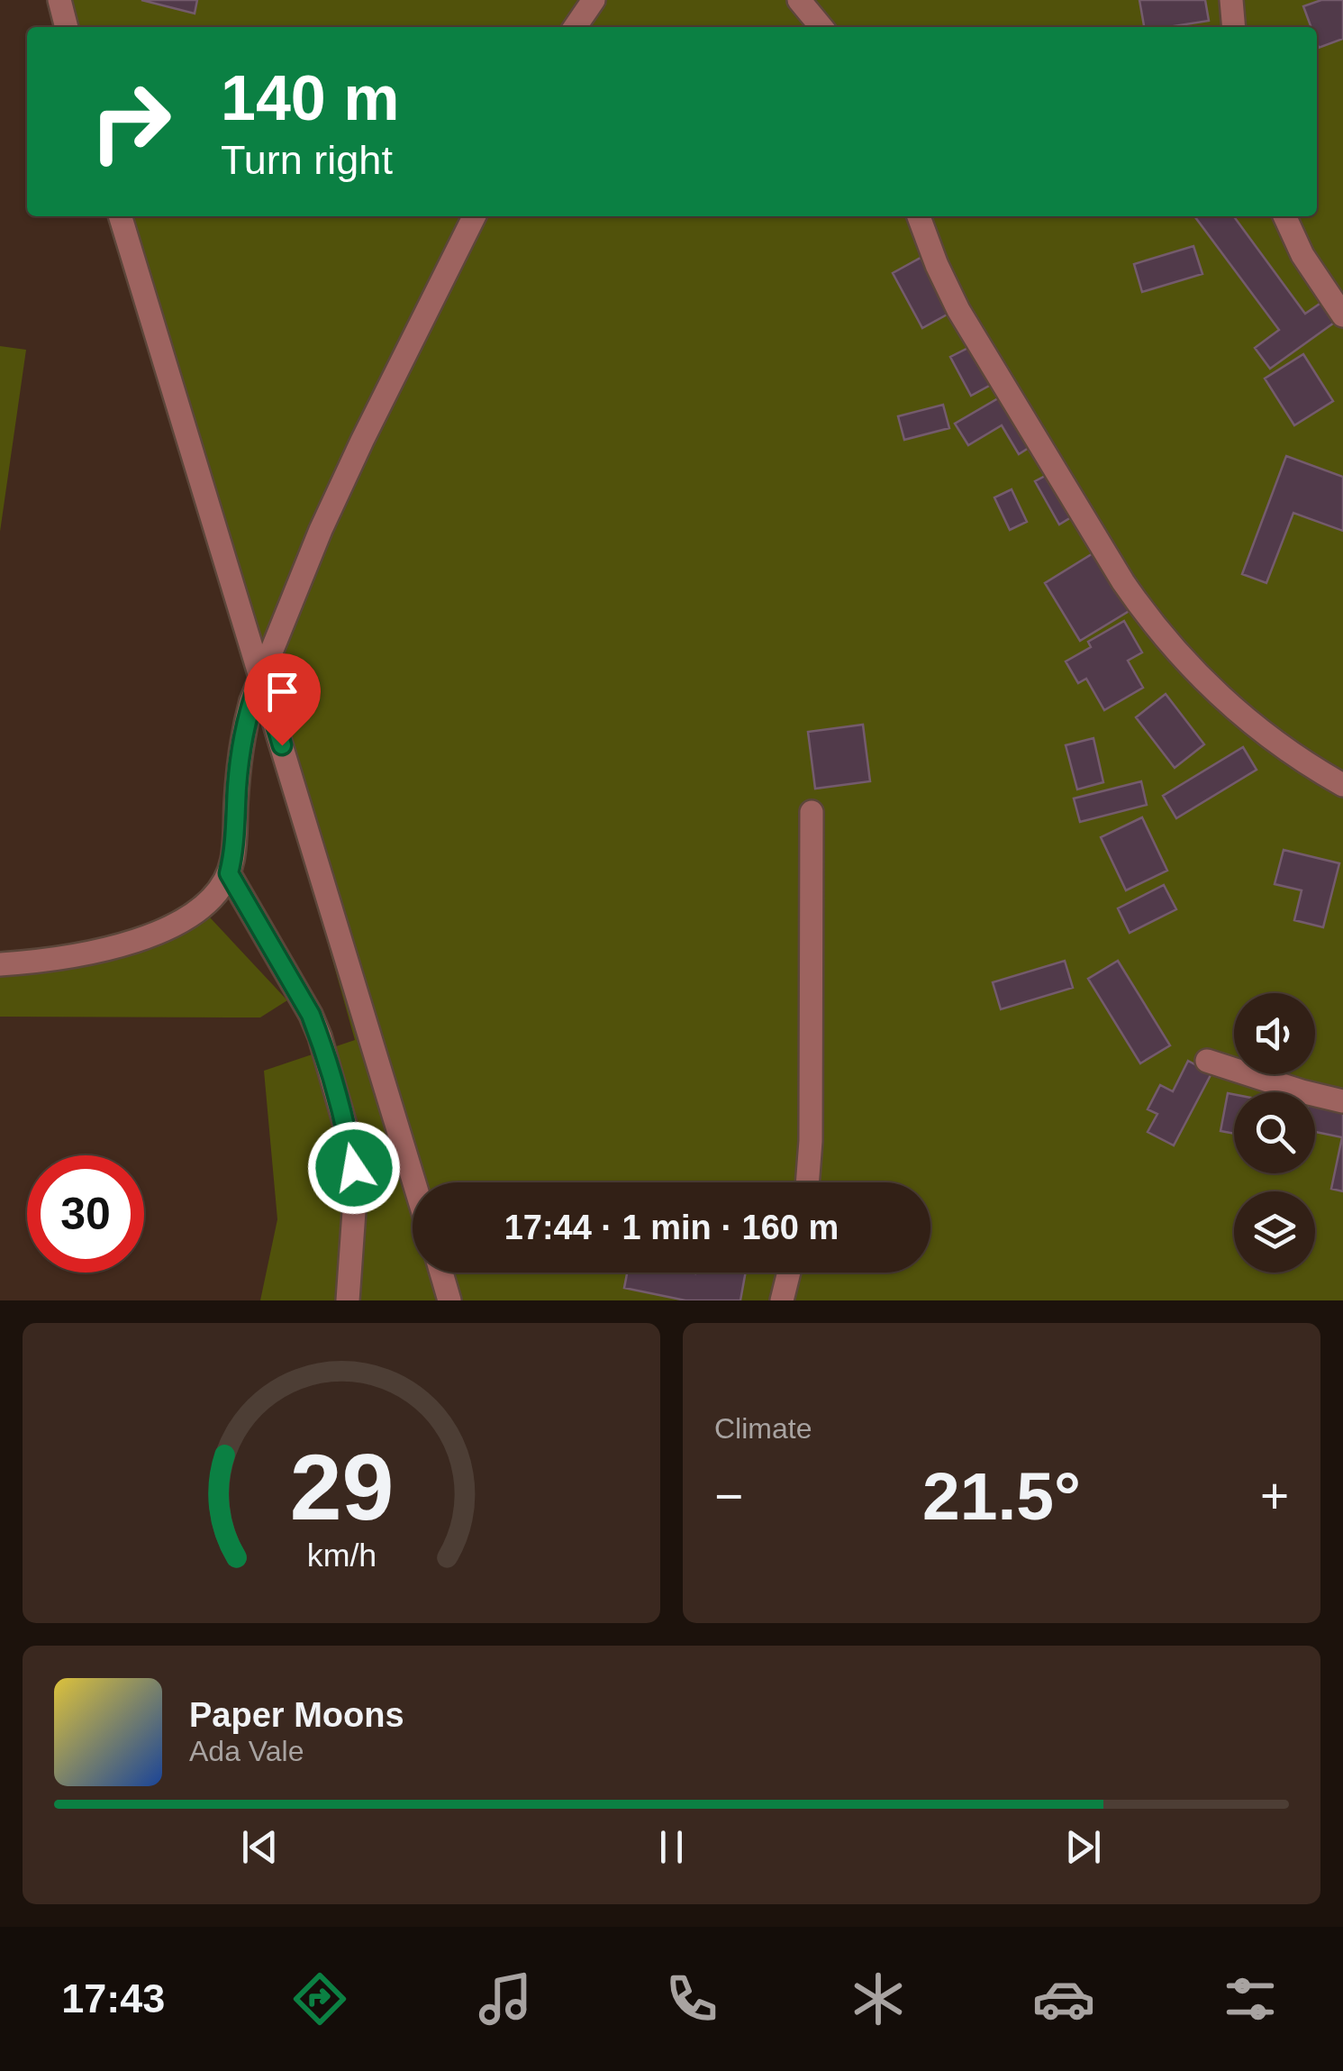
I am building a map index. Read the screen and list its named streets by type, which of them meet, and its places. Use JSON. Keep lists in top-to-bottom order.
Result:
{
  "page": {
    "turn": ["140 m", "Turn right"],
    "limit": "30",
    "trip": "17:44 · 1 min · 160 m",
    "tile": "Climate",
    "heat": ["−", "21.5°", "+"],
    "song": ["Paper Moons", "Ada Vale"],
    "tabs": "17:43",
    "gauge": ["29", "km/h"]
  }
}
